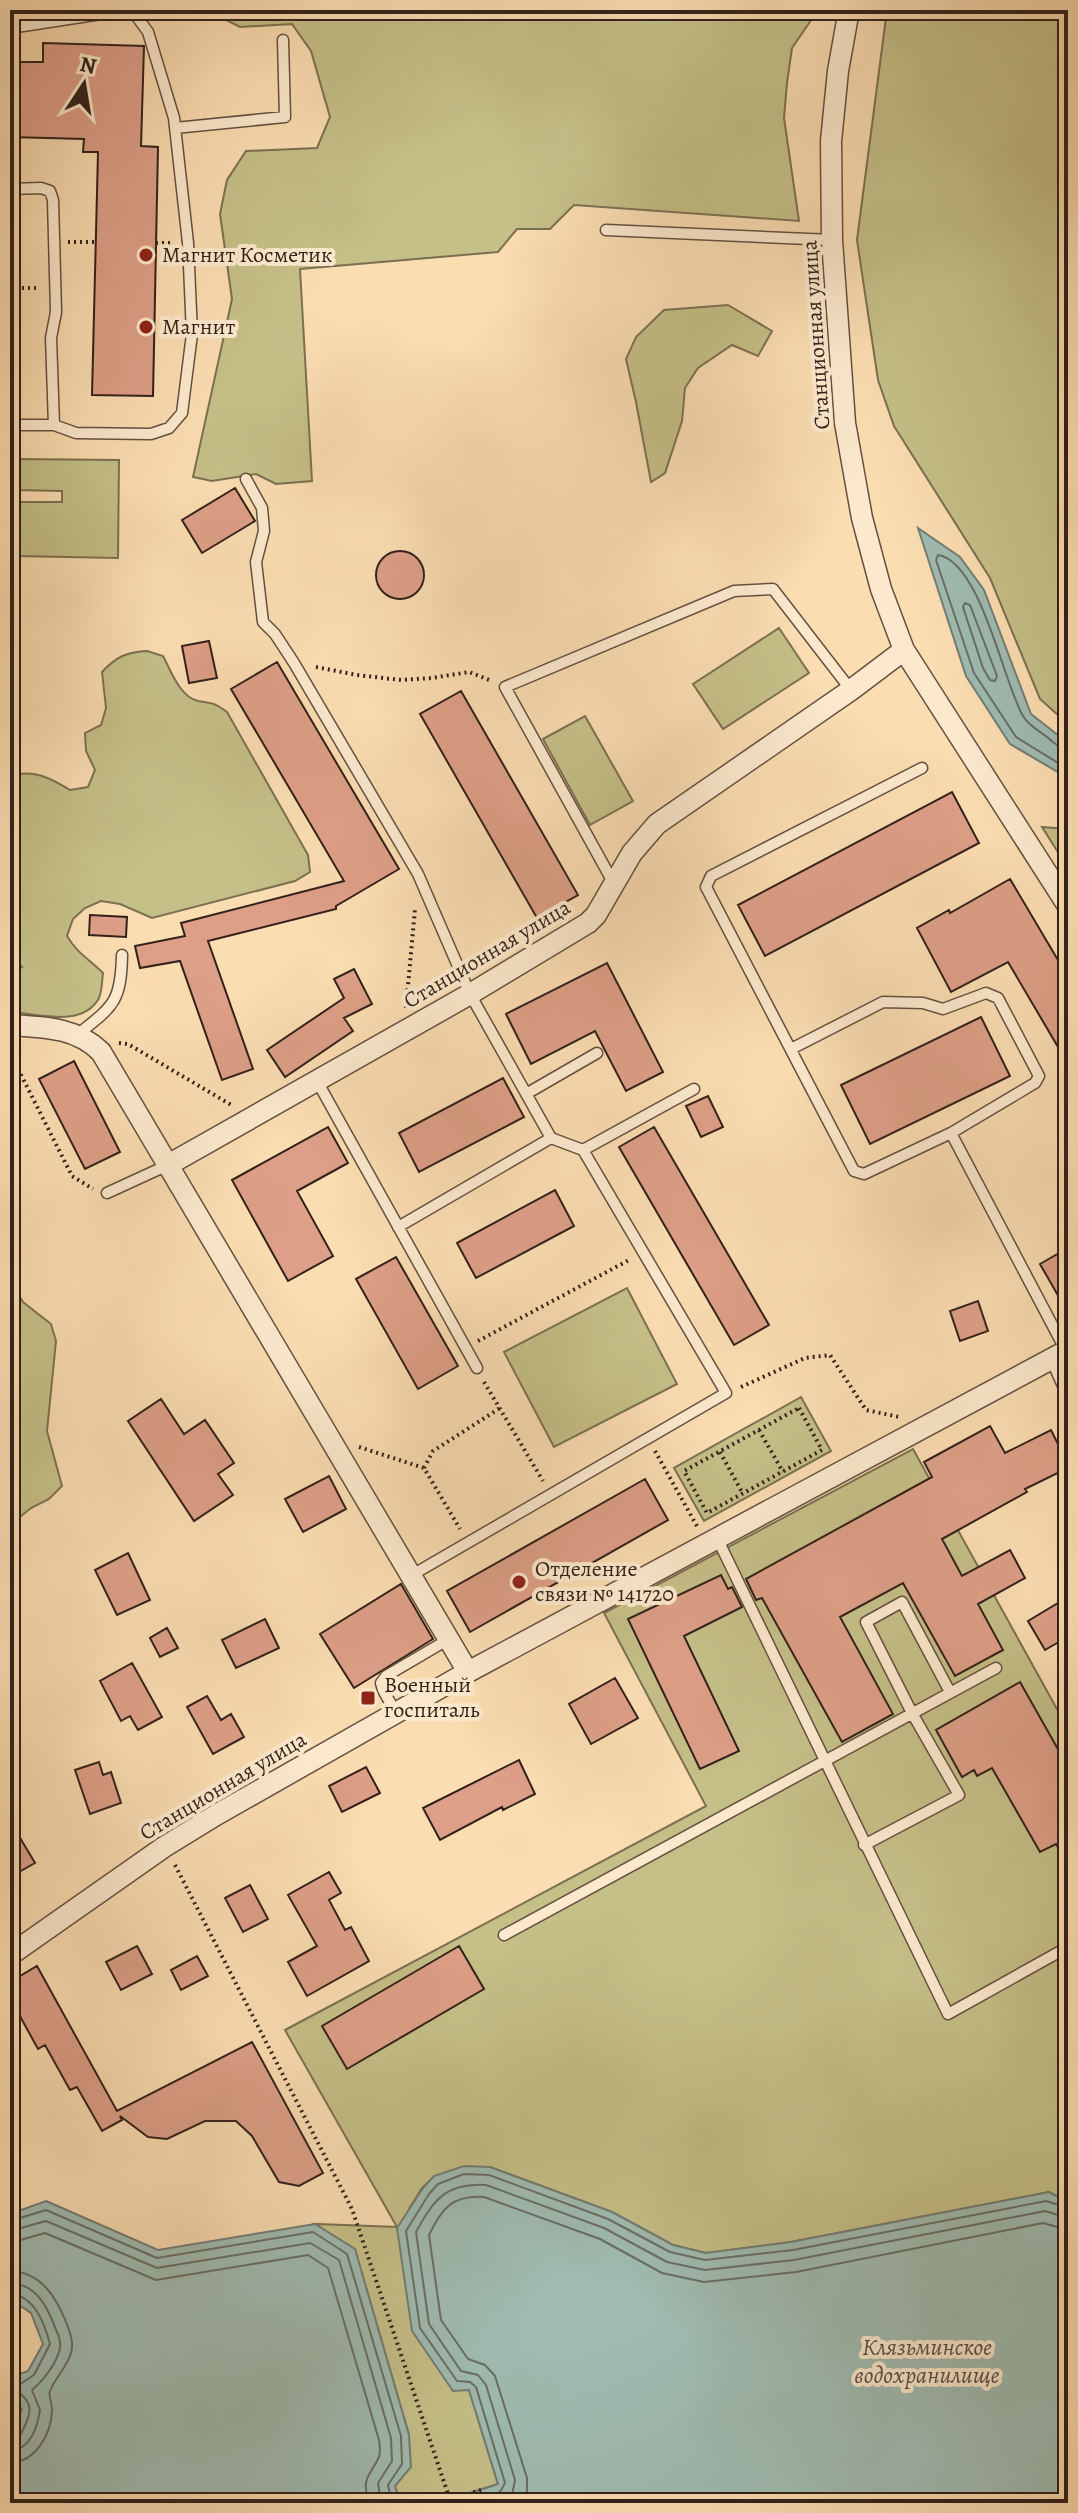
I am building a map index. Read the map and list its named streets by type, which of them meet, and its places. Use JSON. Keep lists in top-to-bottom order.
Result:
{
  "streets": {
    "street": ["Станционная улица"]
  },
  "water": ["Клязьминское водохранилище"],
  "places": {
    "other": ["Магнит Косметик", "Магнит", "Отделение связи № 141720"],
    "transit": ["Военный госпиталь"]
  },
  "north": "top"
}
